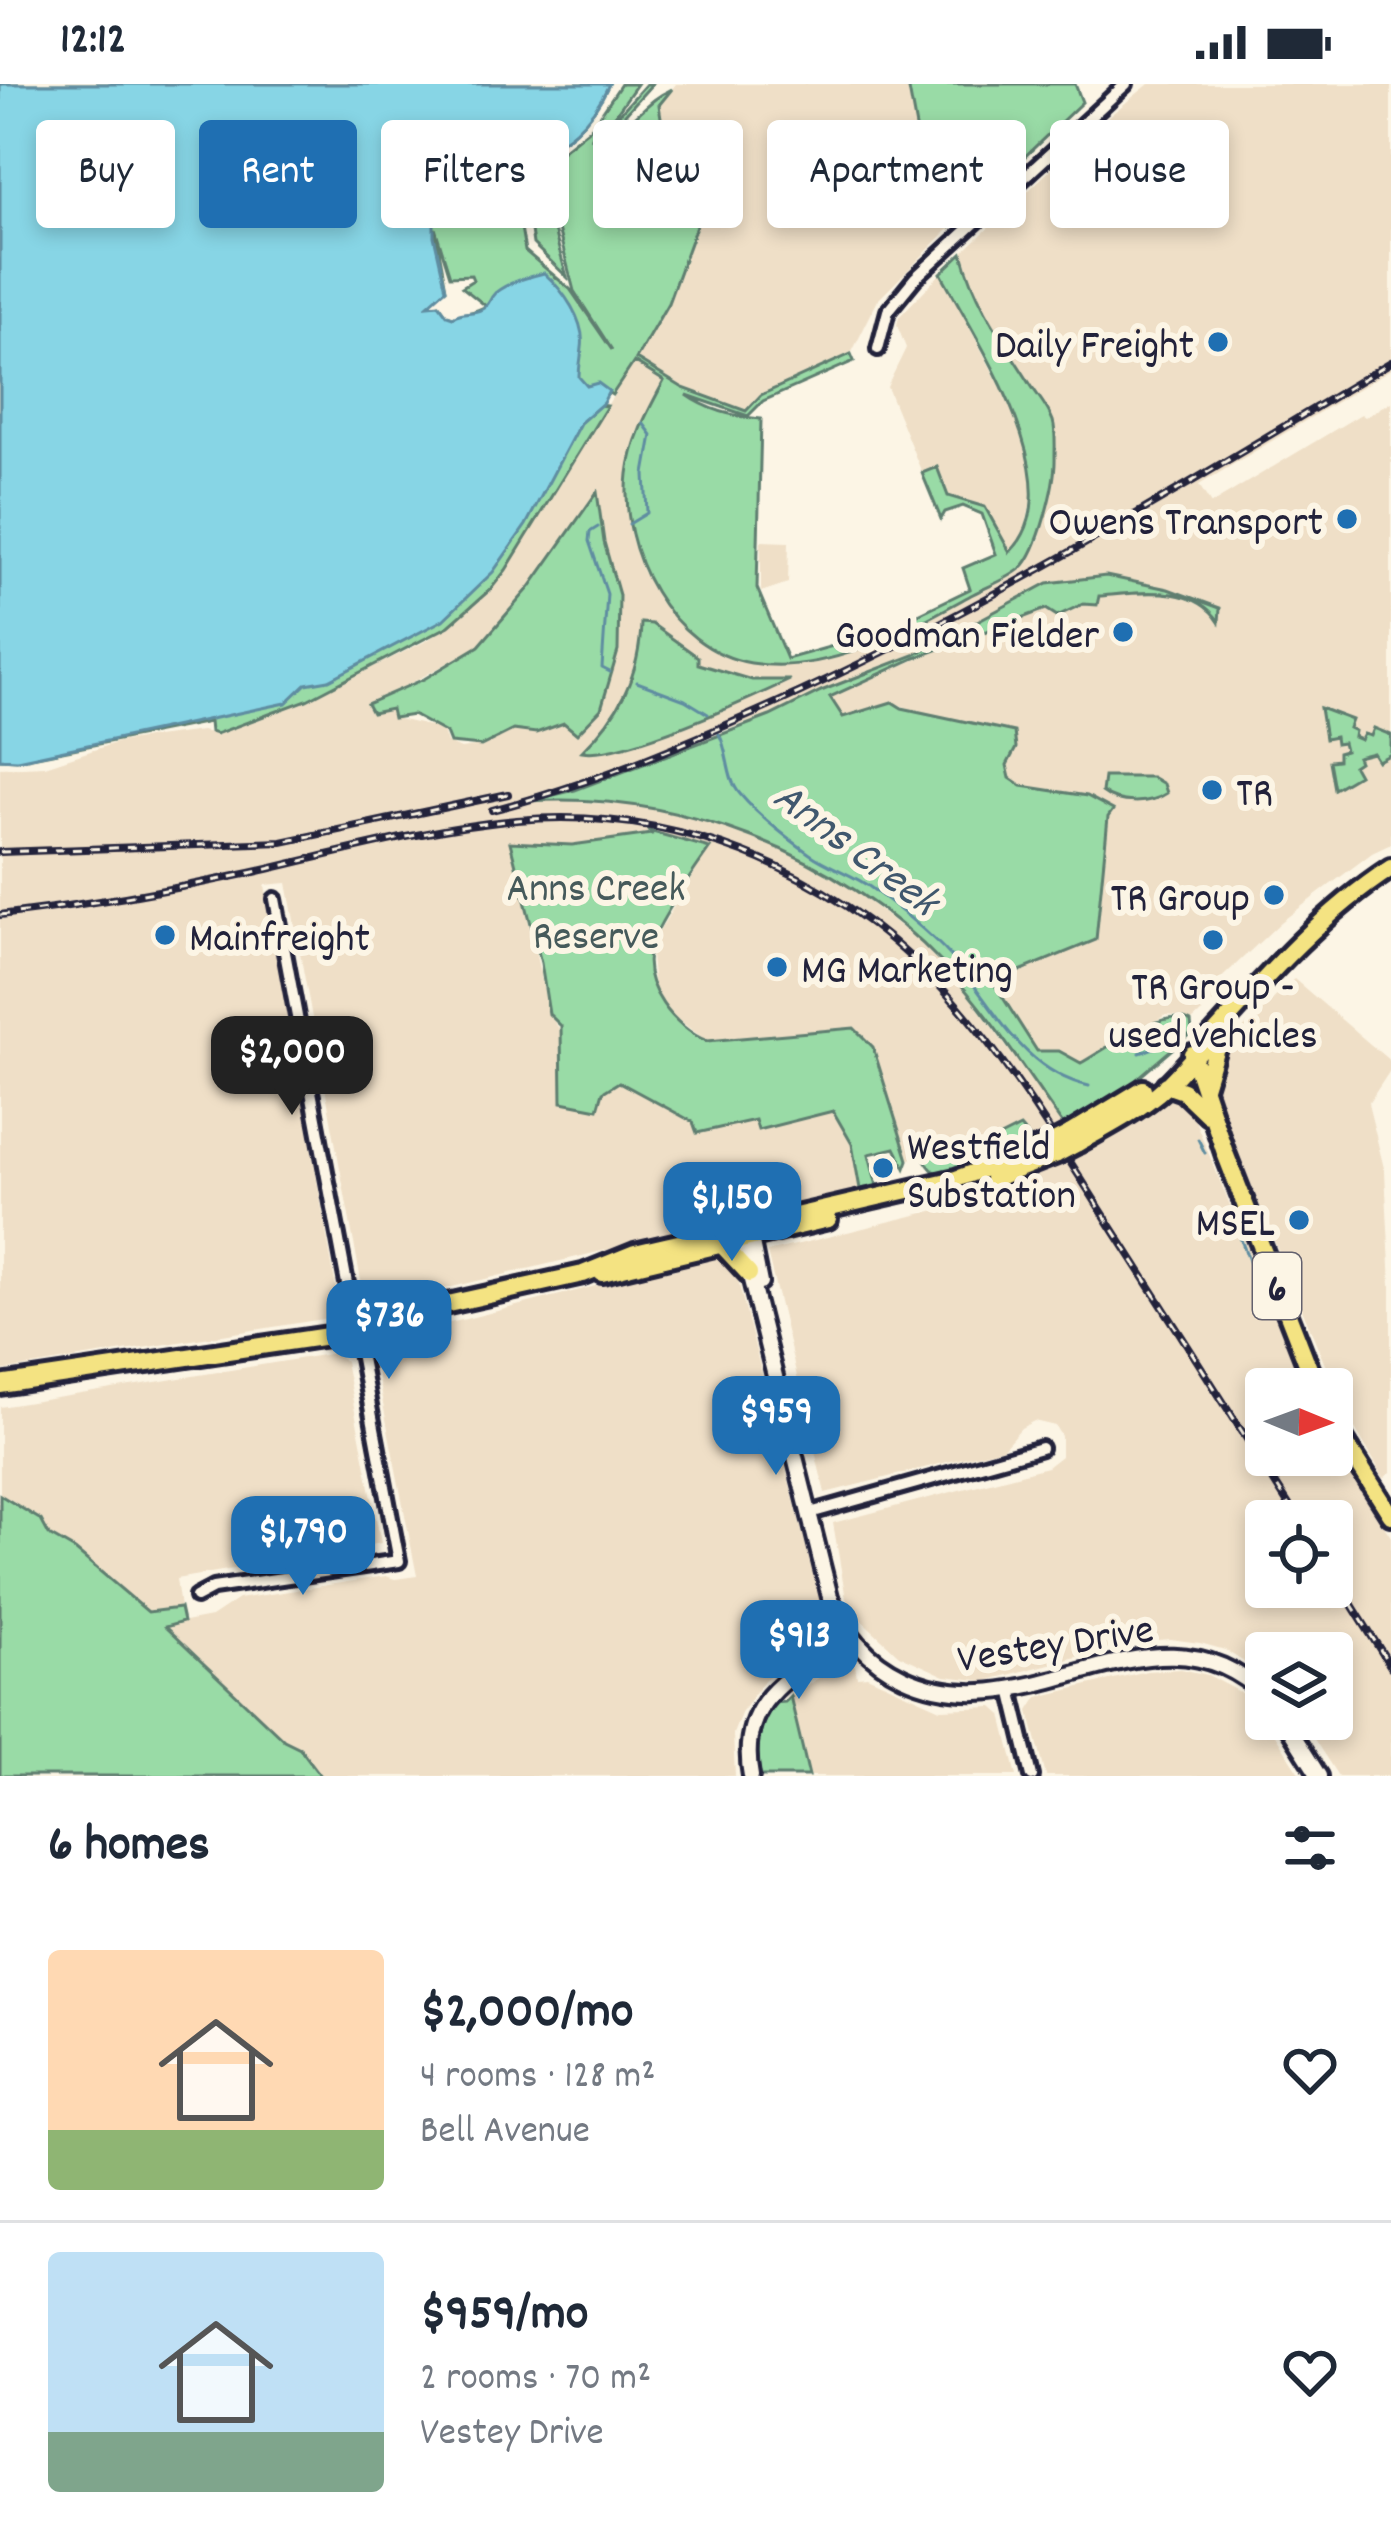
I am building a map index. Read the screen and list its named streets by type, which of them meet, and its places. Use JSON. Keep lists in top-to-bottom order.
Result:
{
  "streets": {
    "main road": ["6"],
    "street": ["Vestey Drive"]
  },
  "water": ["Anns Creek"],
  "parks": ["Anns Creek Reserve"],
  "places": [
    "Daily Freight",
    "Owens Transport",
    "Goodman Fielder",
    "TR",
    "TR Group",
    "Mainfreight",
    "TR Group - used vehicles",
    "MG Marketing",
    "Westfield Substation",
    "MSEL"
  ],
  "north": "right",
  "page": {
    "status": "12:12",
    "chip": [
      "Buy",
      "Rent",
      "Filters",
      "New",
      "Apartment",
      "House"
    ],
    "price": [
      "$2,000",
      "$1,150",
      "$736",
      "$959",
      "$1,790",
      "$913"
    ],
    "heading": "6 homes",
    "list": [
      {
        "name": "$2,000/mo",
        "note": "4 rooms · 128 m² · Bell Avenue"
      },
      {
        "name": "$959/mo",
        "note": "2 rooms · 70 m² · Vestey Drive"
      }
    ]
  }
}
